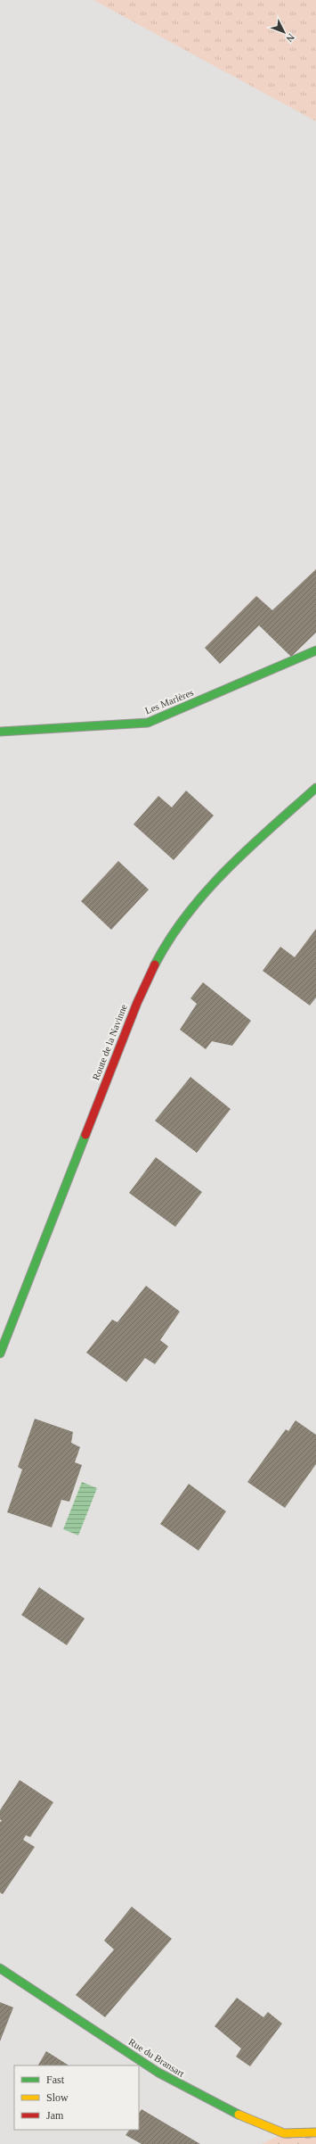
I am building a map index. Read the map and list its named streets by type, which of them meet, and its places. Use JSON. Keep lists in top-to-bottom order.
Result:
{
  "streets": {
    "street": ["Les Marlères", "Route de la Navinne", "Rue du Bransart"]
  },
  "legend": ["Fast", "Slow", "Jam"],
  "north": "bottom right"
}
